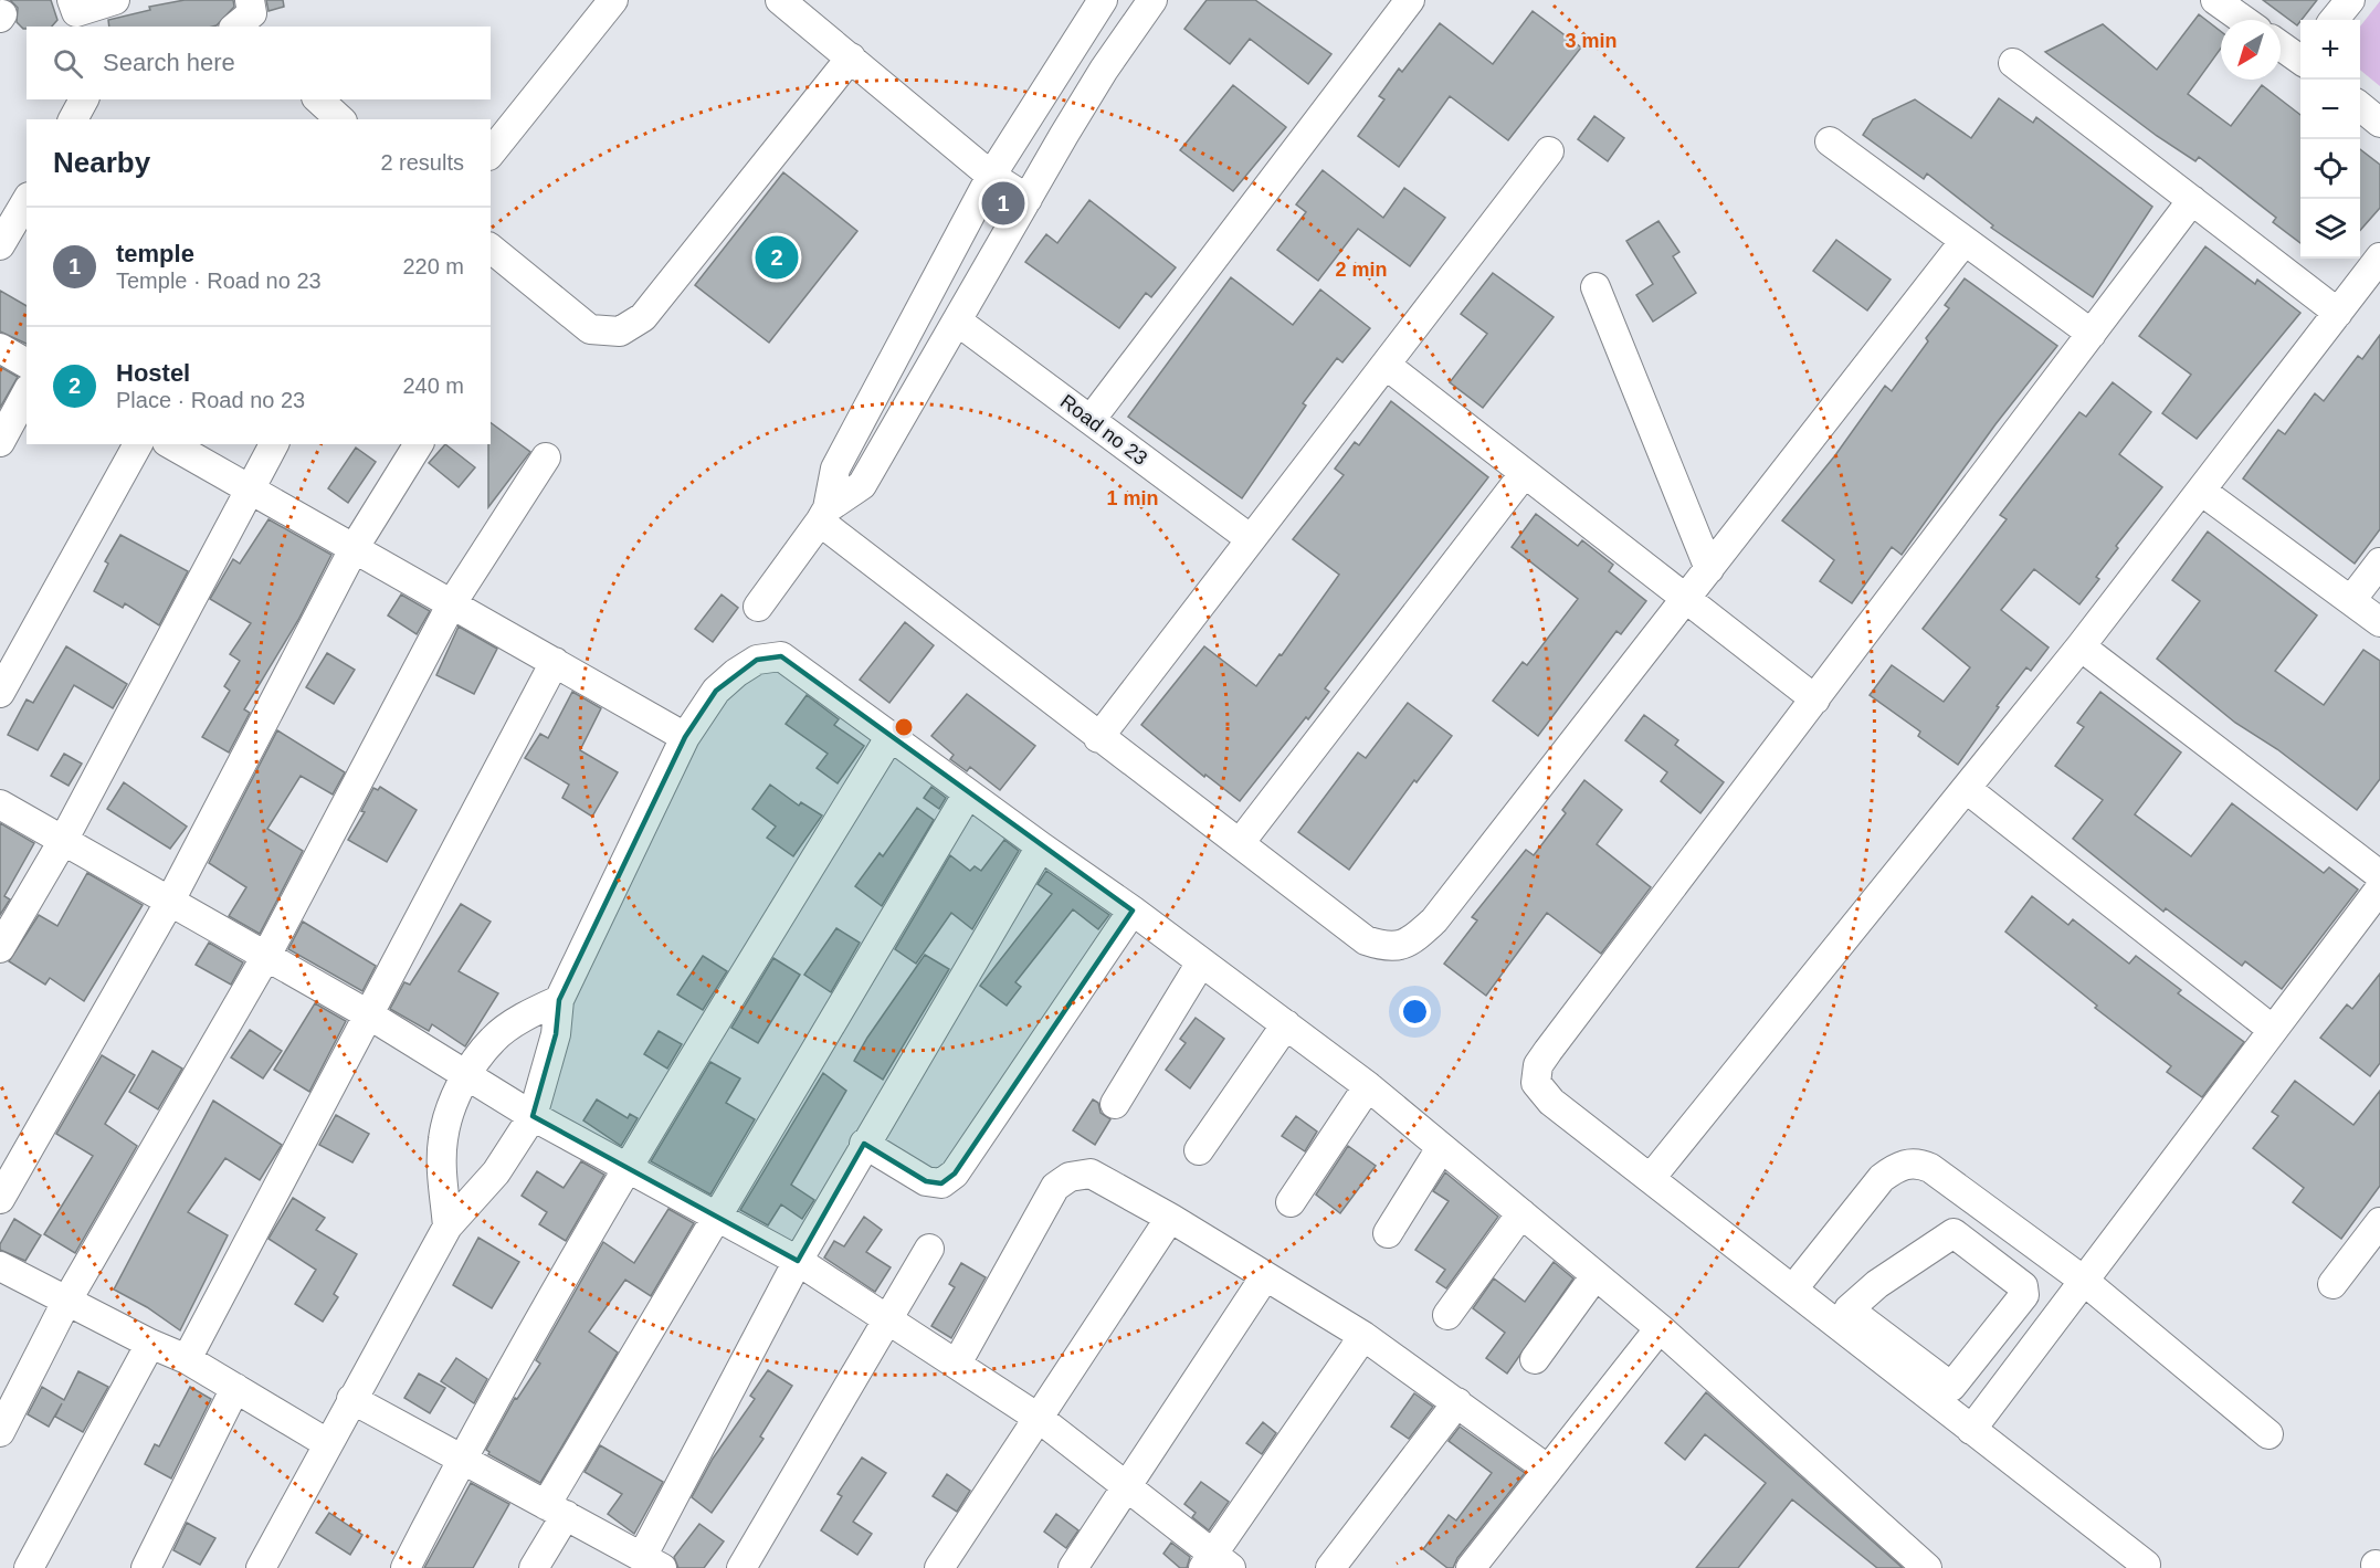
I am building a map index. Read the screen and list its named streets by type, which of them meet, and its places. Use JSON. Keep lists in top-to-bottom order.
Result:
{
  "streets": {
    "street": ["Road no 23"]
  },
  "north": "bottom left",
  "page": {
    "map_buttons": ["+", "−"],
    "search": "Search here",
    "heading": ["Nearby", "2 results"],
    "pins": ["1", "2"],
    "list": [
      {
        "mark": "1",
        "name": "temple",
        "note": "Temple · Road no 23",
        "value": "220 m"
      },
      {
        "mark": "2",
        "name": "Hostel",
        "note": "Place · Road no 23",
        "value": "240 m"
      }
    ]
  },
  "rings": ["3 min", "2 min", "1 min"]
}
